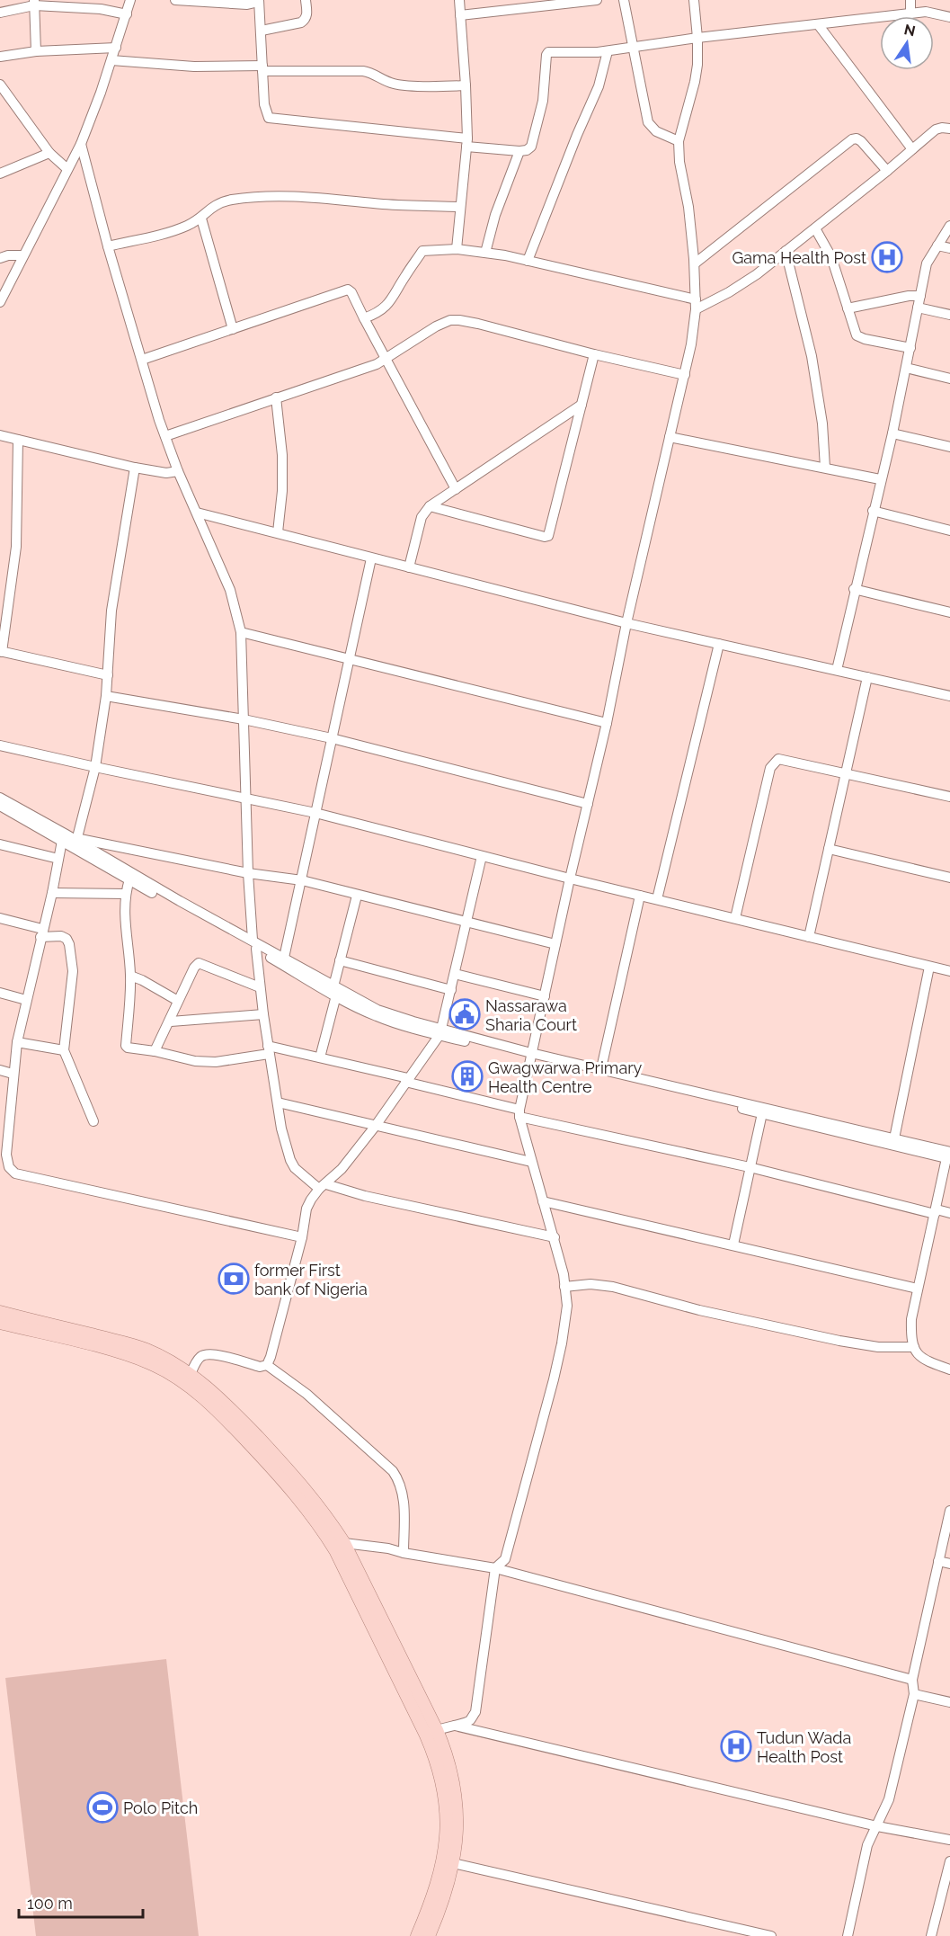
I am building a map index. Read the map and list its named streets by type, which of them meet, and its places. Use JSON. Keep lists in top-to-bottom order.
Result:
{
  "places": {
    "hospital": ["Gama Health Post", "Tudun Wada Health Post"],
    "public building": ["Nassarawa Sharia Court"],
    "building": ["Gwagwarwa Primary Health Centre"],
    "bank": ["former First bank of Nigeria"],
    "sports": ["Polo Pitch"]
  },
  "scale_bar": "100 m",
  "north": "top"
}
